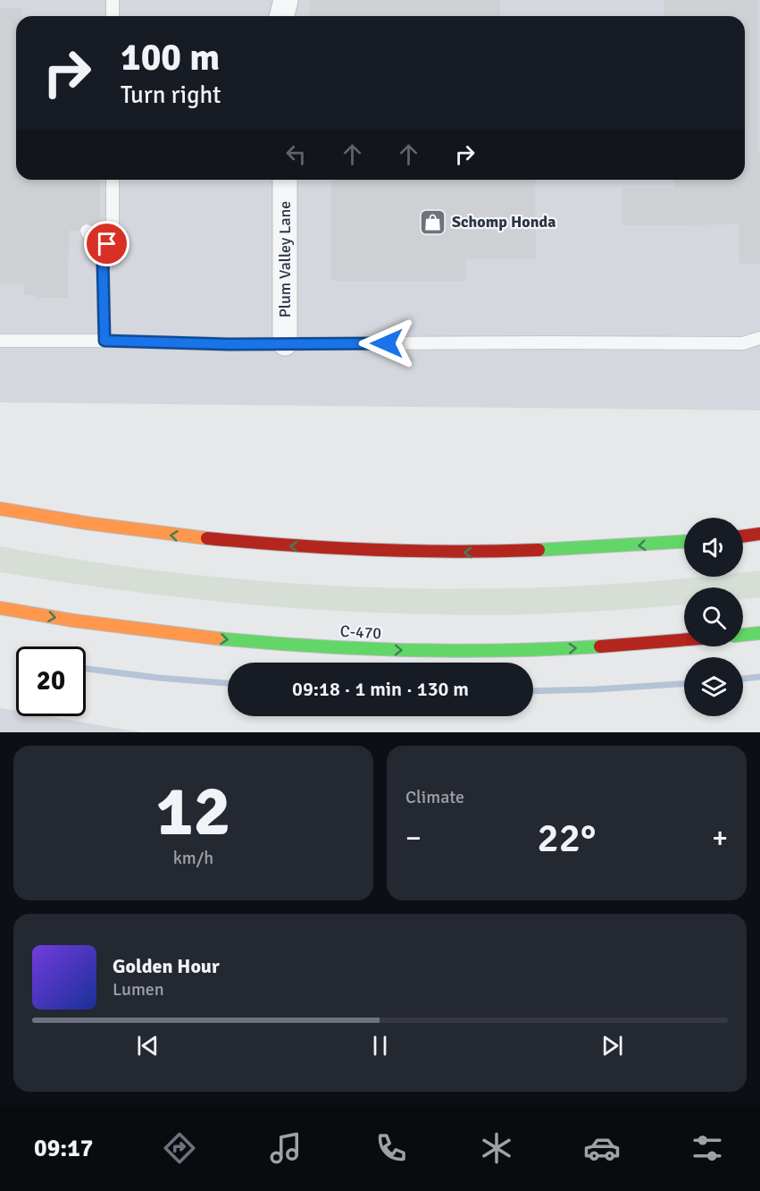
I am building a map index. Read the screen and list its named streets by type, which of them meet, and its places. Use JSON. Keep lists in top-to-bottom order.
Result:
{
  "streets": {
    "highway": ["C-470"],
    "street": ["Plum Valley Lane"]
  },
  "places": {
    "shop": ["Schomp Honda"]
  },
  "page": {
    "turn": ["100 m", "Turn right"],
    "limit": "20",
    "trip": "09:18 · 1 min · 130 m",
    "tile": [
      ["12", "km/h"],
      "Climate"
    ],
    "heat": ["−", "22°", "+"],
    "song": ["Golden Hour", "Lumen"],
    "tabs": "09:17"
  }
}
